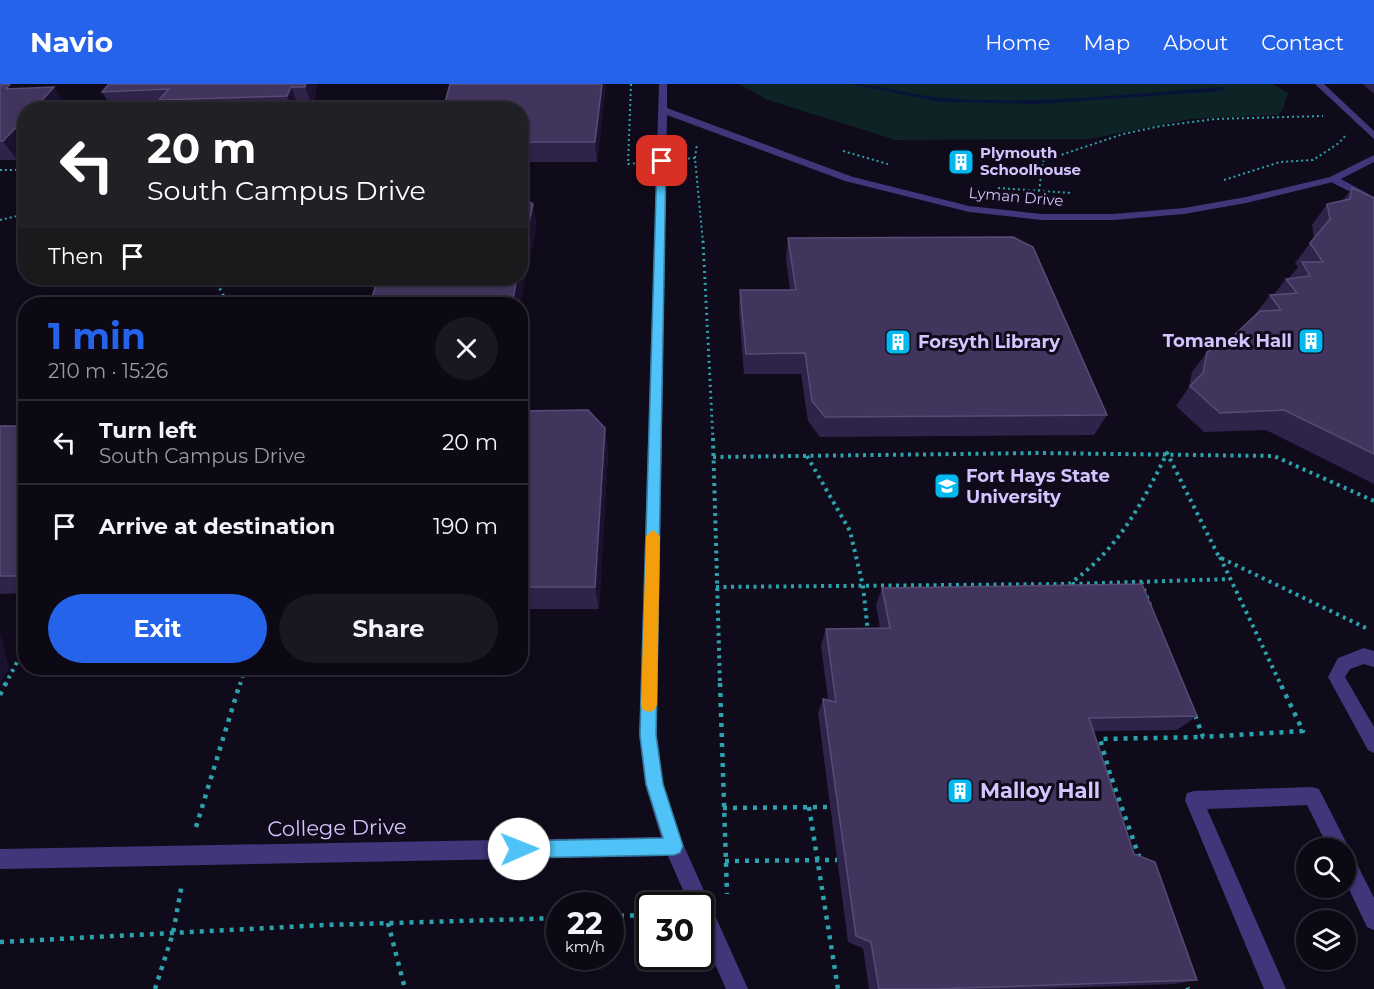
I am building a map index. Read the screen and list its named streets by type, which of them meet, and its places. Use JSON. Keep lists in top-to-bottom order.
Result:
{
  "streets": {
    "street": ["Lyman Drive", "College Drive"]
  },
  "places": {
    "building": [
      "Plymouth Schoolhouse",
      "Tomanek Hall",
      "Forsyth Library",
      "Malloy Hall"
    ],
    "school or university": ["Fort Hays State University"]
  },
  "page": {
    "header": "Navio",
    "nav": [
      "Home",
      "Map",
      "About",
      "Contact"
    ],
    "turn": ["20 m", "South Campus Drive"],
    "then": "Then",
    "heading": ["1 min", "210 m · 15:26"],
    "list": [
      {
        "name": "Turn left",
        "note": "South Campus Drive",
        "value": "20 m"
      },
      {
        "name": "Arrive at destination",
        "value": "190 m"
      }
    ],
    "buttons": ["Exit", "Share"],
    "speed": "22 km/h",
    "limit": "30"
  }
}
